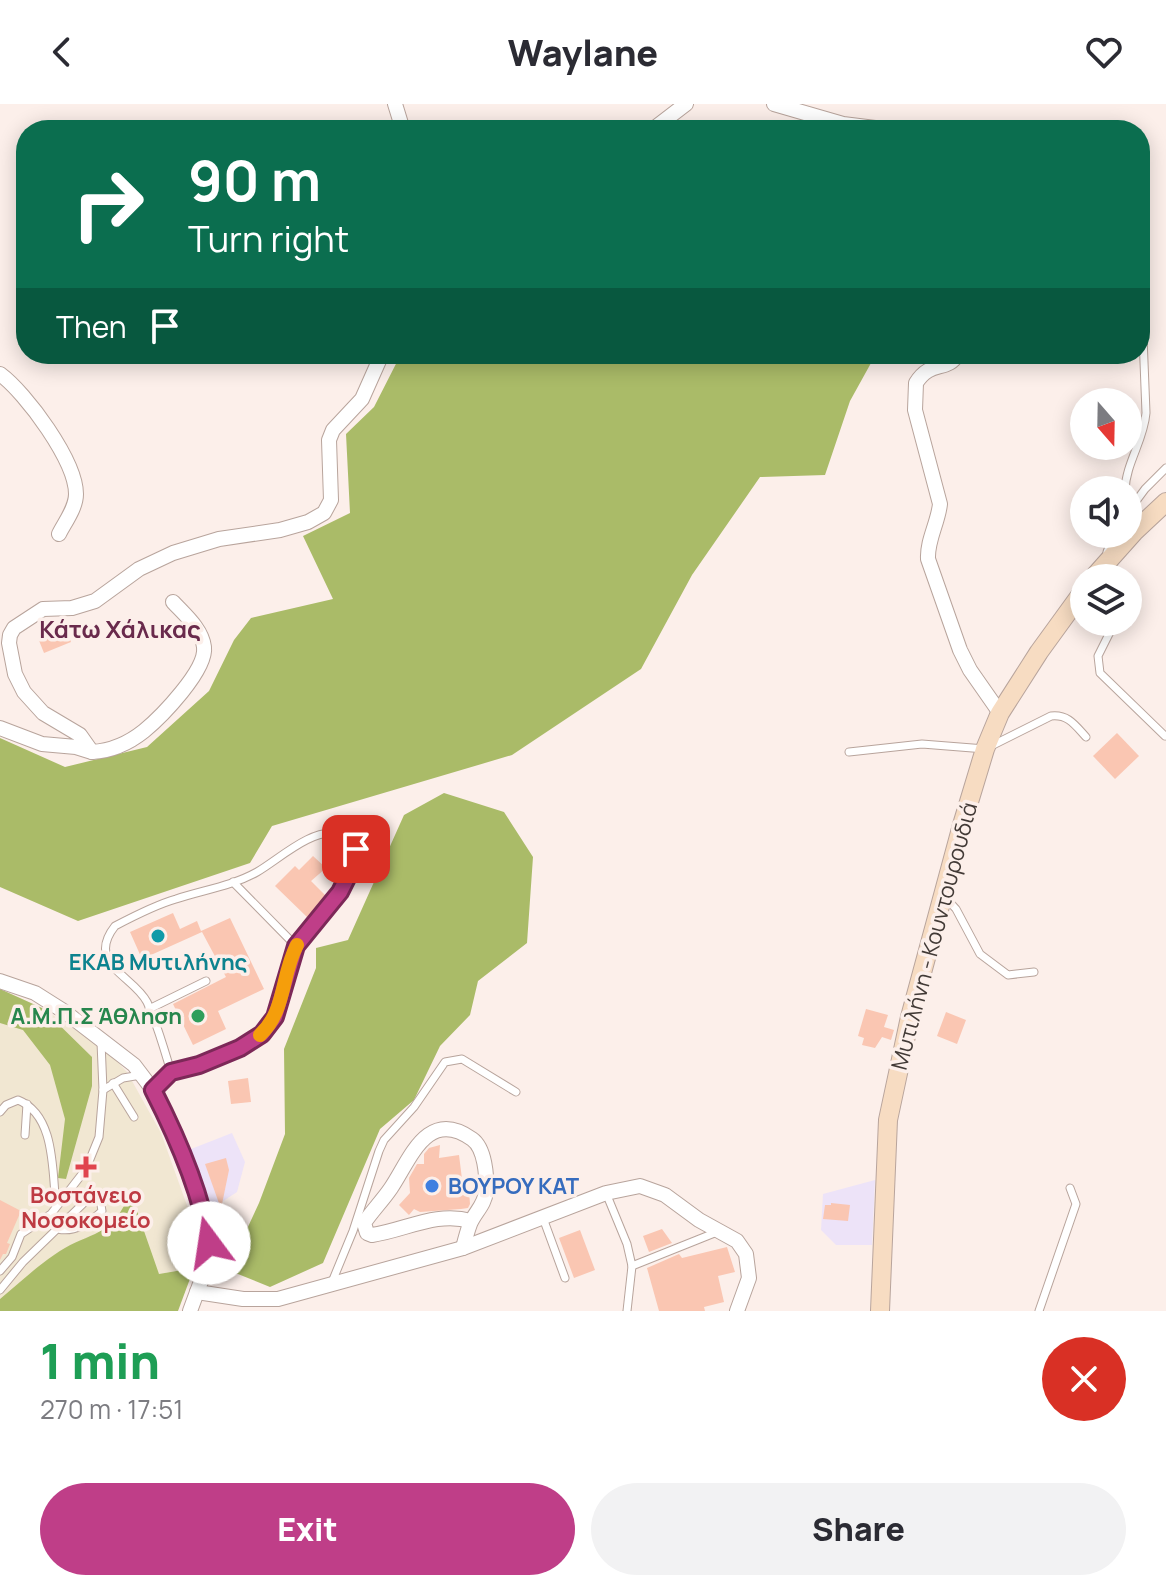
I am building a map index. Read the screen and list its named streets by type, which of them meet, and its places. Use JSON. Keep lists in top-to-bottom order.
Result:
{
  "streets": {
    "main road": ["Μυτιλήνη - Κουντουρουδιά"]
  },
  "districts": ["Κάτω Χάλικας"],
  "places": {
    "other": ["ΕΚΑΒ Μυτιλήνης", "Α.Μ.Π.Σ Άθληση", "ΒΟΥΡΟΥ ΚΑΤ"],
    "health": ["Βοστάνειο Νοσοκομείο"]
  },
  "north": "bottom",
  "page": {
    "header": "Waylane",
    "turn": ["90 m", "Turn right"],
    "then": "Then",
    "heading": ["1 min", "270 m · 17:51"],
    "buttons": ["Exit", "Share"]
  }
}
